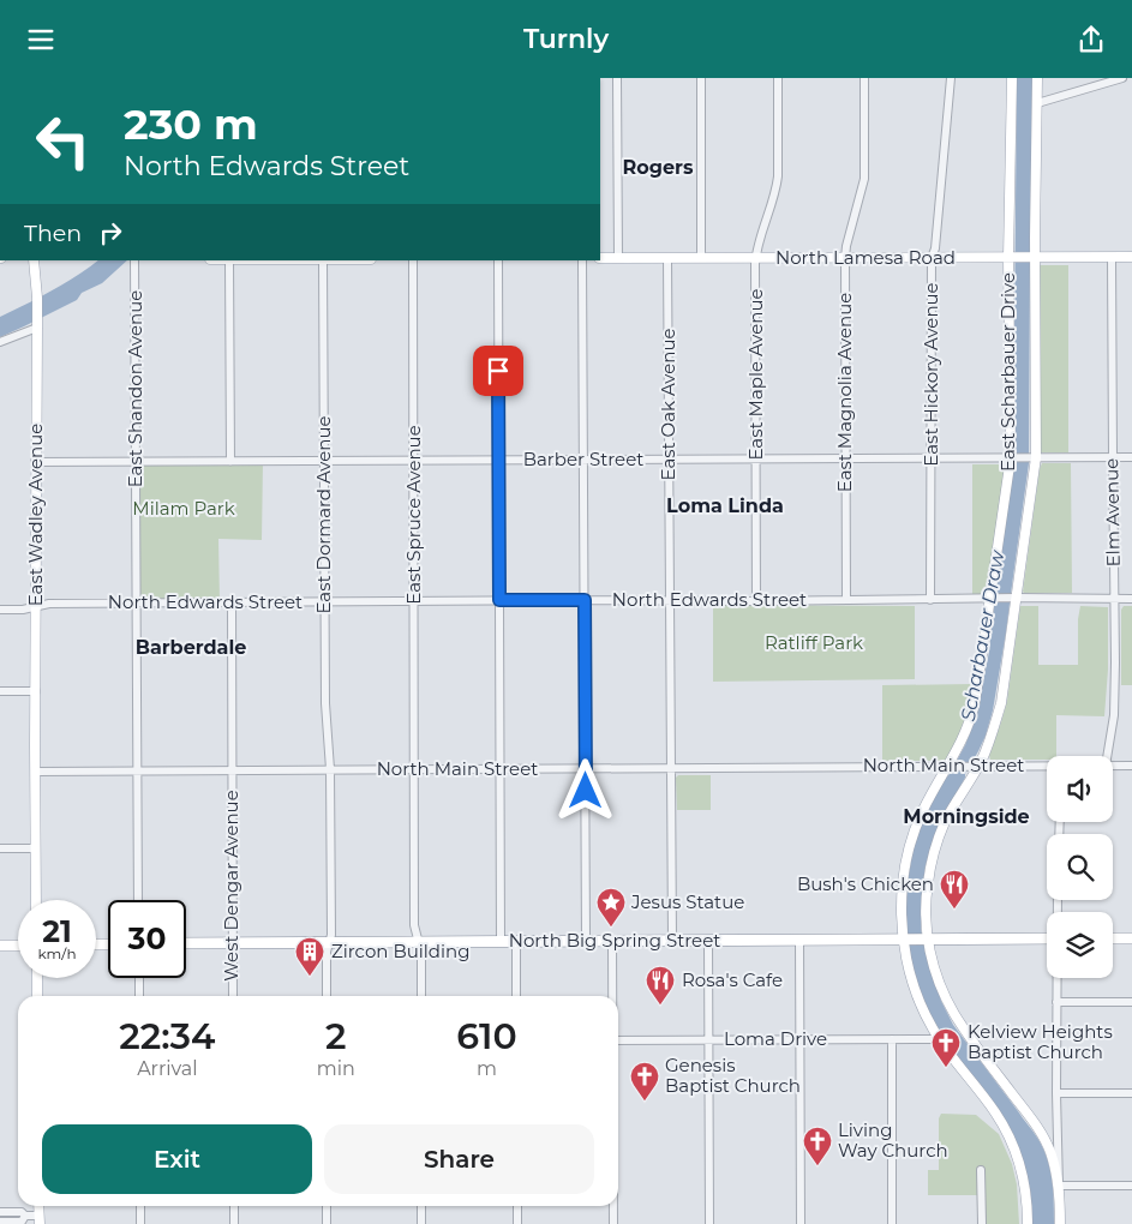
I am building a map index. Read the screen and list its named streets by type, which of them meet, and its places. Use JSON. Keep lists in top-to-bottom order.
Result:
{
  "streets": {
    "highway": ["North Big Spring Street"],
    "main road": ["North Lamesa Road", "East Scharbauer Drive", "East Wadley Avenue"],
    "street": [
      "East Maple Avenue",
      "East Hickory Avenue",
      "East Shandon Avenue",
      "East Magnolia Avenue",
      "East Oak Avenue",
      "Barber Street",
      "Elm Avenue",
      "East Dormard Avenue",
      "East Spruce Avenue",
      "North Edwards Street",
      "North Main Street",
      "West Dengar Avenue",
      "Loma Drive"
    ]
  },
  "crossings": [
    ["North Lamesa Road", "East Scharbauer Drive"],
    ["North Lamesa Road", "East Maple Avenue"],
    ["North Lamesa Road", "East Hickory Avenue"],
    ["North Lamesa Road", "East Magnolia Avenue"],
    ["North Lamesa Road", "East Oak Avenue"],
    ["North Lamesa Road", "Elm Avenue"],
    ["East Scharbauer Drive", "Barber Street"],
    ["East Scharbauer Drive", "North Edwards Street"],
    ["East Scharbauer Drive", "North Main Street"],
    ["East Scharbauer Drive", "North Big Spring Street"],
    ["East Scharbauer Drive", "Loma Drive"],
    ["East Maple Avenue", "Barber Street"],
    ["East Maple Avenue", "North Edwards Street"],
    ["East Hickory Avenue", "Barber Street"],
    ["East Hickory Avenue", "North Edwards Street"],
    ["East Shandon Avenue", "Barber Street"],
    ["East Shandon Avenue", "North Edwards Street"],
    ["East Shandon Avenue", "North Main Street"],
    ["East Magnolia Avenue", "Barber Street"],
    ["East Magnolia Avenue", "North Edwards Street"],
    ["East Oak Avenue", "Barber Street"],
    ["East Oak Avenue", "North Edwards Street"],
    ["East Oak Avenue", "North Main Street"],
    ["East Oak Avenue", "North Big Spring Street"],
    ["Barber Street", "Elm Avenue"],
    ["Barber Street", "East Wadley Avenue"],
    ["Barber Street", "East Dormard Avenue"],
    ["Barber Street", "East Spruce Avenue"],
    ["Elm Avenue", "North Edwards Street"],
    ["East Wadley Avenue", "North Edwards Street"],
    ["East Wadley Avenue", "North Main Street"],
    ["East Dormard Avenue", "North Edwards Street"],
    ["East Dormard Avenue", "North Main Street"],
    ["East Dormard Avenue", "North Big Spring Street"],
    ["East Spruce Avenue", "North Edwards Street"],
    ["East Spruce Avenue", "North Main Street"],
    ["East Spruce Avenue", "North Big Spring Street"],
    ["North Edwards Street", "West Dengar Avenue"],
    ["North Main Street", "West Dengar Avenue"],
    ["West Dengar Avenue", "North Big Spring Street"]
  ],
  "districts": [
    "Rogers",
    "Loma Linda",
    "Barberdale",
    "Morningside"
  ],
  "water": ["Scharbauer Draw"],
  "parks": ["Milam Park", "Ratliff Park"],
  "places": {
    "restaurant": ["Bush's Chicken", "Rosa's Cafe"],
    "place": ["Jesus Statue"],
    "building": ["Zircon Building"],
    "church": ["Kelview Heights Baptist Church", "Genesis Baptist Church", "Living Way Church"]
  },
  "page": {
    "header": "Turnly",
    "turn": ["230 m", "North Edwards Street"],
    "then": "Then",
    "speed": "21 km/h",
    "limit": "30",
    "eta": [
      "22:34",
      "Arrival",
      "2",
      "min",
      "610",
      "m"
    ],
    "buttons": ["Exit", "Share"]
  }
}
